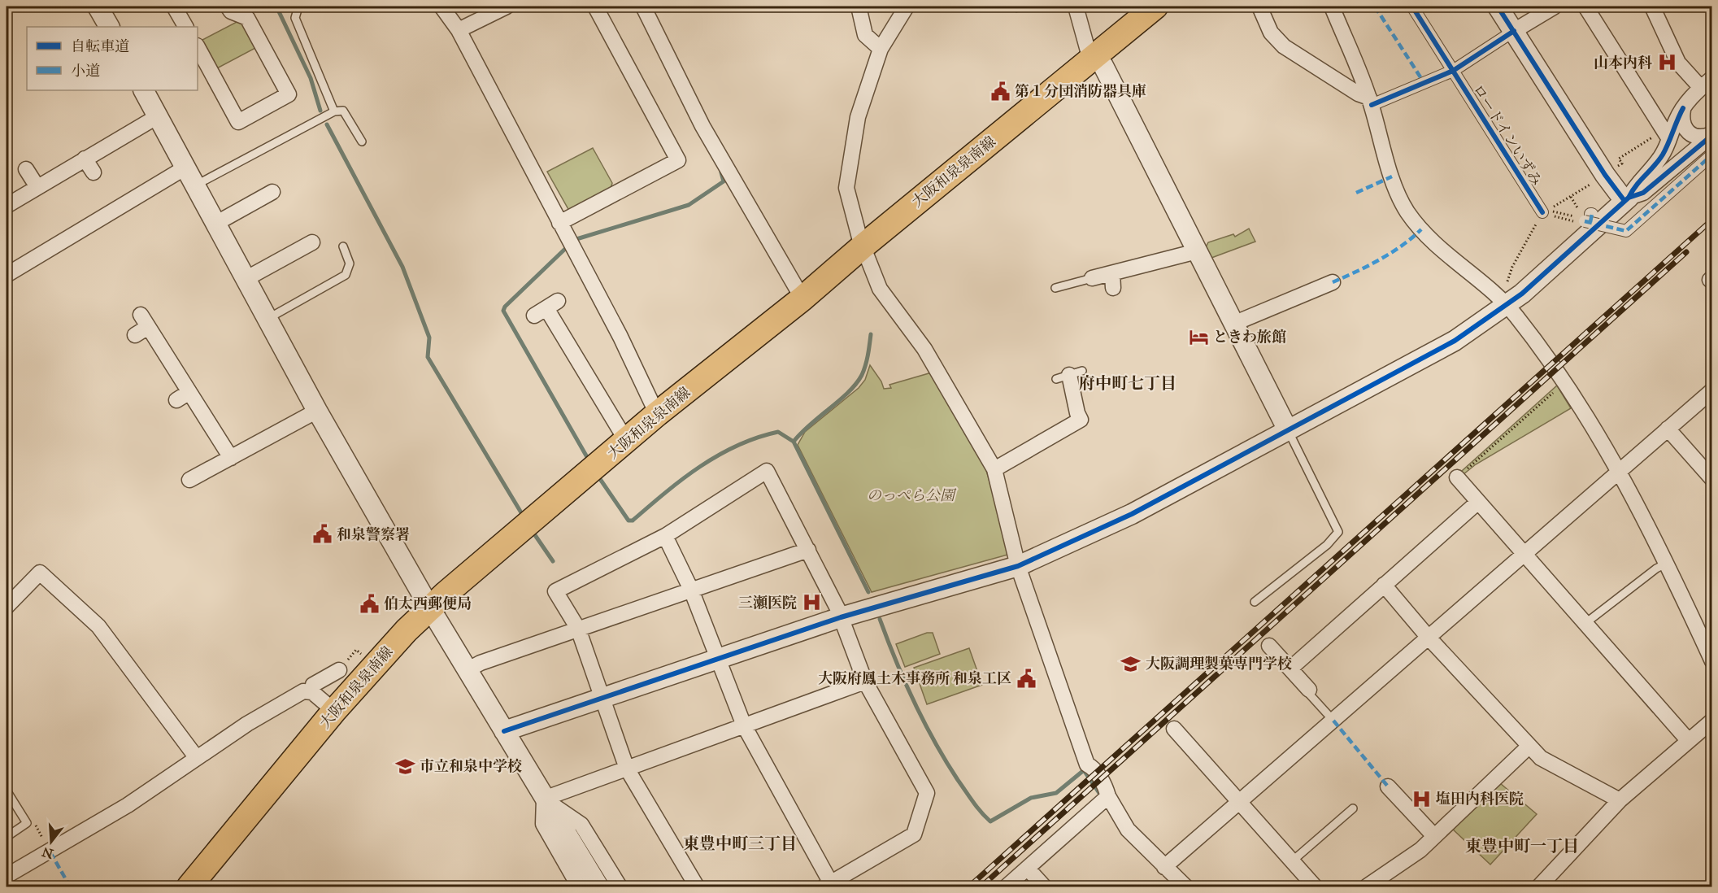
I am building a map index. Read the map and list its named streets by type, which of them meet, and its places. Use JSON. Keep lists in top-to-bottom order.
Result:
{
  "streets": {
    "main road": ["大阪和泉泉南線"],
    "street": ["ロードインいずみ"]
  },
  "districts": ["府中町七丁目", "東豊中町三丁目", "東豊中町一丁目"],
  "parks": ["のっぺら公園"],
  "places": {
    "hospital": ["山本内科", "三瀬医院", "塩田内科医院"],
    "public building": [
      "第１分団消防器具庫",
      "和泉警察署",
      "伯太西郵便局",
      "大阪府鳳土木事務所 和泉工区"
    ],
    "hotel": ["ときわ旅館"],
    "school or university": ["大阪調理製菓専門学校", "市立和泉中学校"]
  },
  "legend": ["自転車道", "小道"],
  "north": "bottom"
}
